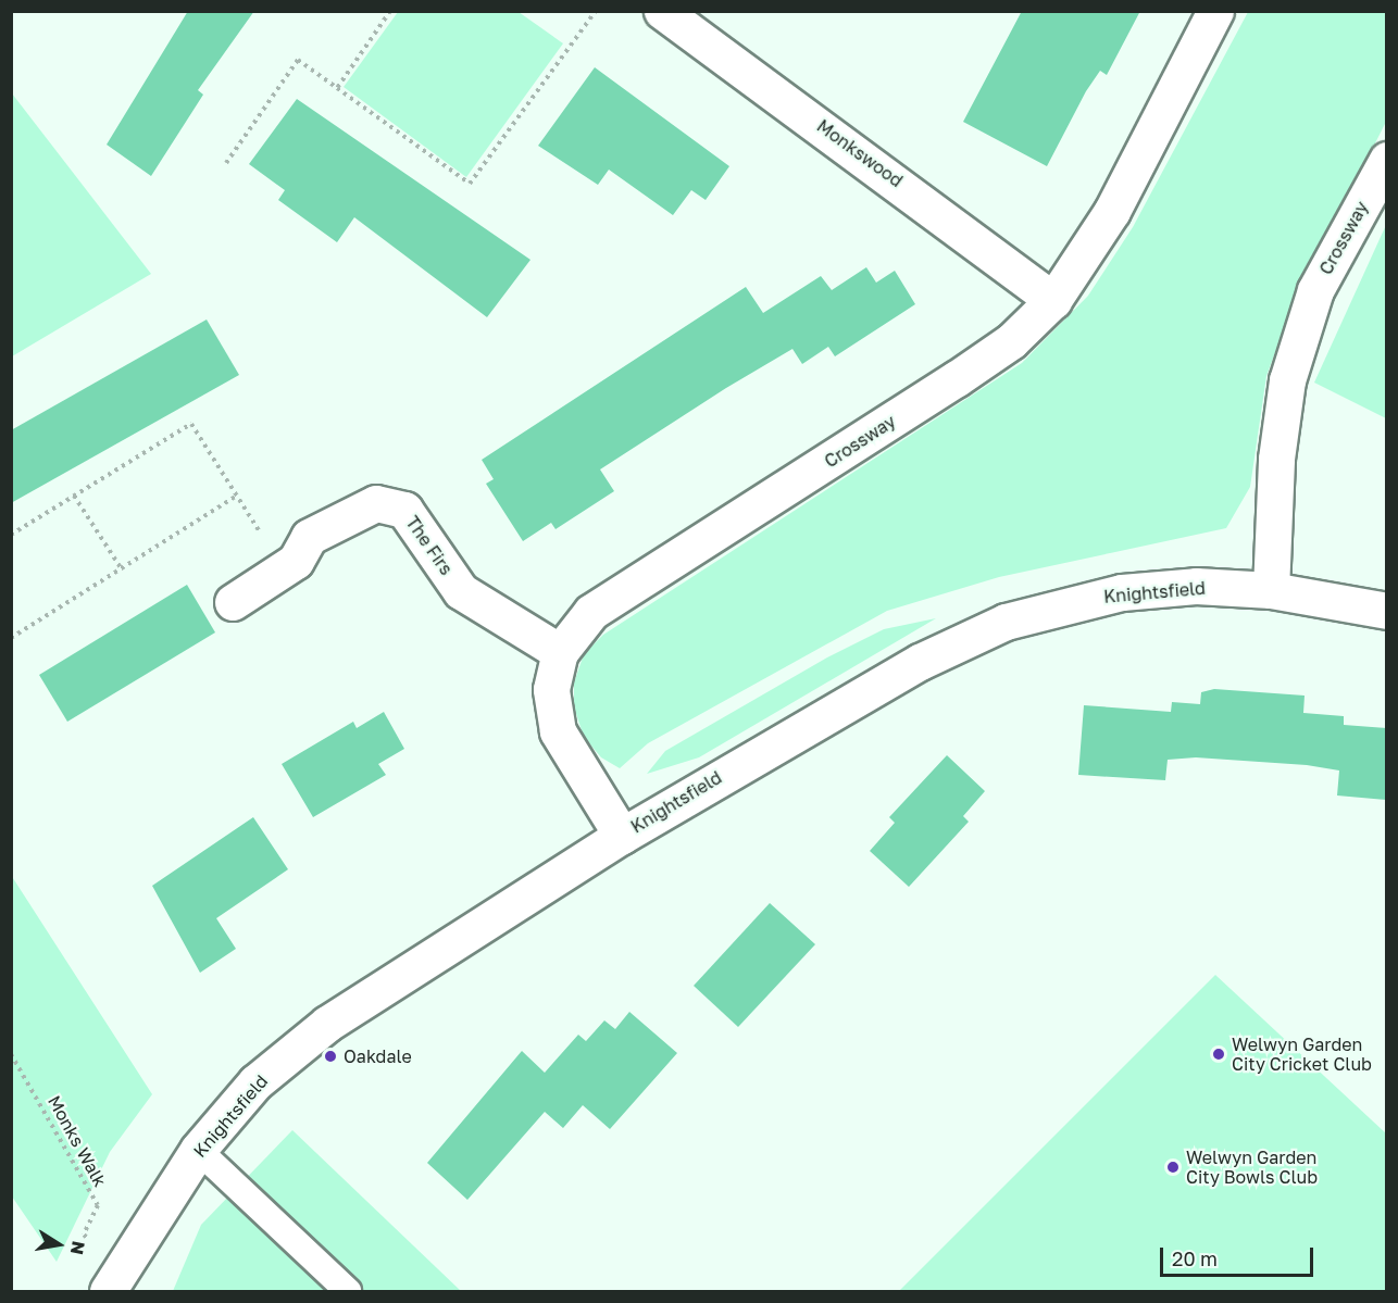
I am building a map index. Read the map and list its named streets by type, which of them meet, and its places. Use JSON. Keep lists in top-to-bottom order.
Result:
{
  "streets": {
    "street": [
      "Monkswood",
      "Crossway",
      "The Firs",
      "Knightsfield"
    ],
    "path": ["Monks Walk"]
  },
  "crossings": [
    ["Monkswood", "Crossway"],
    ["Crossway", "The Firs"],
    ["Crossway", "Knightsfield"],
    ["Knightsfield", "Monks Walk"]
  ],
  "places": ["Welwyn Garden City Cricket Club", "Oakdale", "Welwyn Garden City Bowls Club"],
  "scale_bar": "20 m",
  "north": "right"
}
